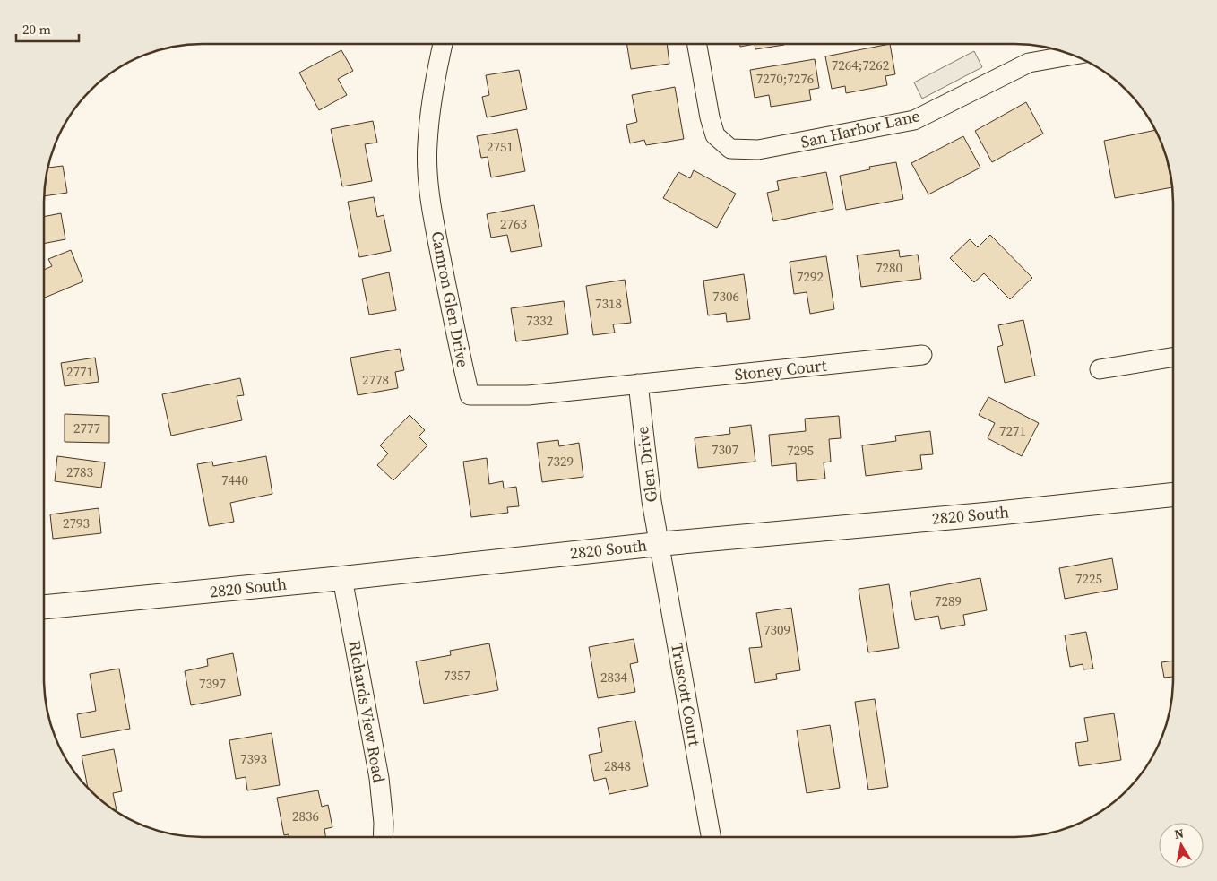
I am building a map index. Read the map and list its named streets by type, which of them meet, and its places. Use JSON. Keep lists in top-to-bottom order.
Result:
{
  "streets": {
    "street": [
      "San Harbor Lane",
      "Camron Glen Drive",
      "Stoney Court",
      "Glen Drive",
      "2820 South",
      "Truscott Court",
      "RIchards View Road"
    ]
  },
  "crossings": [
    ["Camron Glen Drive", "Stoney Court"],
    ["Camron Glen Drive", "Glen Drive"],
    ["Stoney Court", "Glen Drive"],
    ["Glen Drive", "2820 South"],
    ["Glen Drive", "Truscott Court"],
    ["2820 South", "Truscott Court"],
    ["2820 South", "RIchards View Road"]
  ],
  "house_numbers": [
    "7264;7262",
    "7270;7276",
    "2751",
    "2763",
    "7280",
    "7292",
    "7306",
    "7318",
    "7332",
    "2771",
    "2778",
    "2777",
    "7271",
    "7307",
    "7295",
    "7329",
    "2783",
    "7440",
    "2793",
    "7225",
    "7289",
    "7309",
    "7357",
    "2834",
    "7397",
    "7393",
    "2848",
    "2836"
  ],
  "scale_bar": "20 m",
  "north": "top"
}
